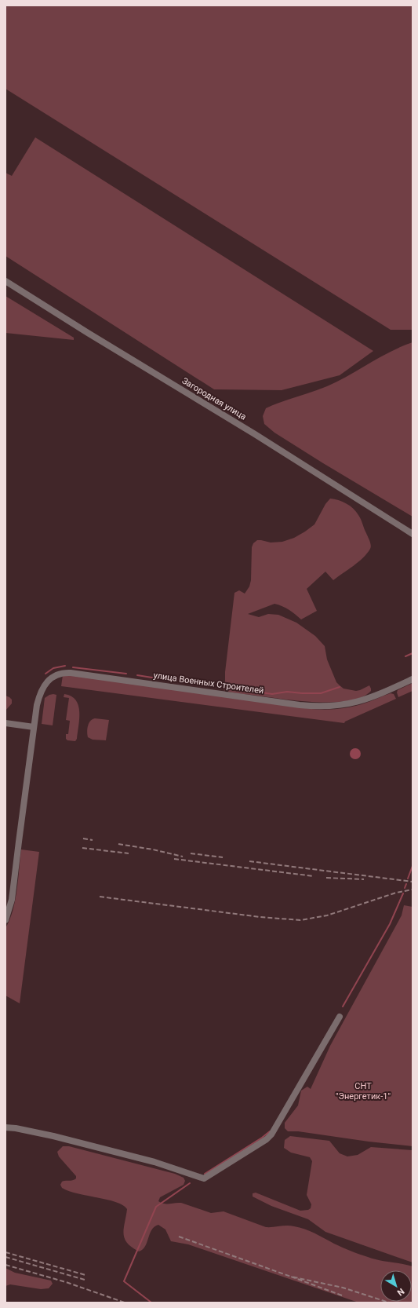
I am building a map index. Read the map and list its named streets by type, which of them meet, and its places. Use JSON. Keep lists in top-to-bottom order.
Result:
{
  "streets": {
    "street": ["Загородная улица", "улица Военных Строителей"]
  },
  "parks": ["СНТ \"Энергетик-1\""],
  "north": "bottom right"
}
